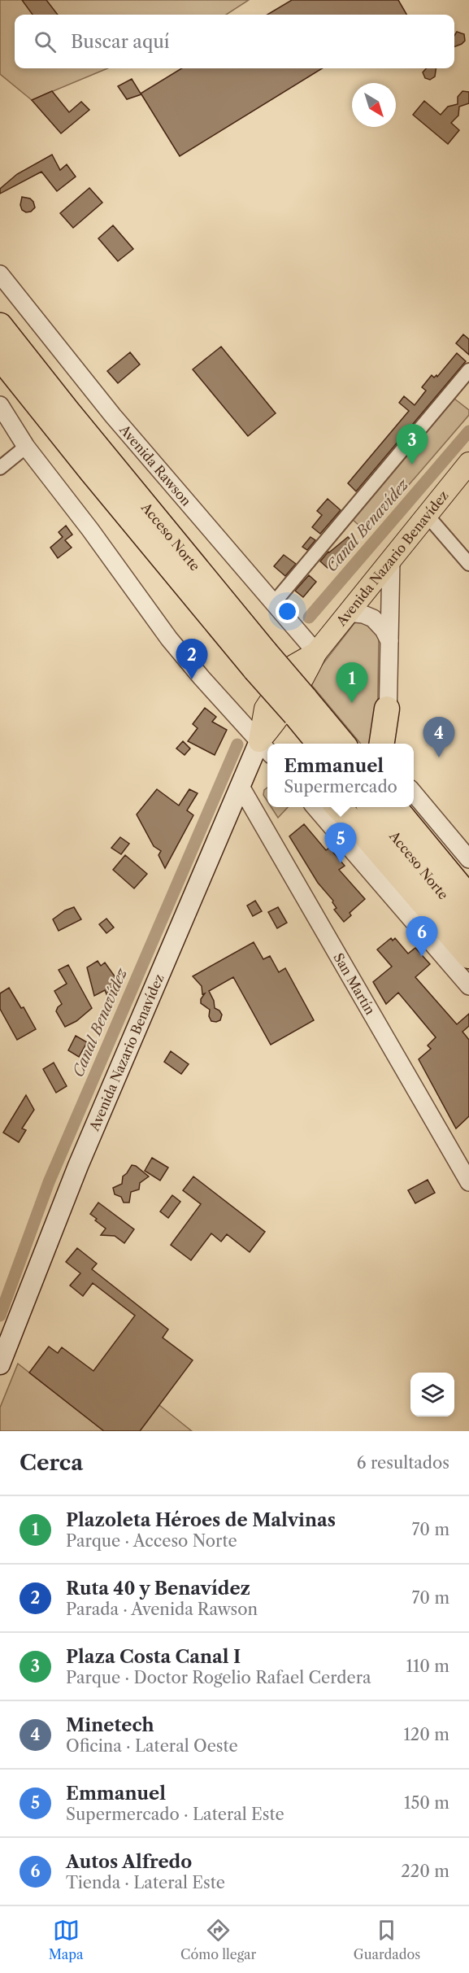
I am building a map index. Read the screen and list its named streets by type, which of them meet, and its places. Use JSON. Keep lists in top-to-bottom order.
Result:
{
  "streets": {
    "highway": ["Acceso Norte"],
    "main road": ["Avenida Nazario Benavídez"],
    "street": ["Avenida Rawson", "San Martín"]
  },
  "crossings": [
    ["Avenida Rawson", "Avenida Nazario Benavídez"],
    ["Avenida Nazario Benavídez", "San Martín"]
  ],
  "water": ["Canal Benavídez"],
  "north": "bottom right",
  "page": {
    "search": "Buscar aquí",
    "pins": [
      "3",
      "2",
      "1",
      "4",
      "5",
      "6"
    ],
    "popup": ["Emmanuel", "Supermercado"],
    "heading": ["Cerca", "6 resultados"],
    "list": [
      {
        "mark": "1",
        "name": "Plazoleta Héroes de Malvinas",
        "note": "Parque · Acceso Norte",
        "value": "70 m"
      },
      {
        "mark": "2",
        "name": "Ruta 40 y Benavídez",
        "note": "Parada · Avenida Rawson",
        "value": "70 m"
      },
      {
        "mark": "3",
        "name": "Plaza Costa Canal I",
        "note": "Parque · Doctor Rogelio Rafael Cerdera",
        "value": "110 m"
      },
      {
        "mark": "4",
        "name": "Minetech",
        "note": "Oficina · Lateral Oeste",
        "value": "120 m"
      },
      {
        "mark": "5",
        "name": "Emmanuel",
        "note": "Supermercado · Lateral Este",
        "value": "150 m"
      },
      {
        "mark": "6",
        "name": "Autos Alfredo",
        "note": "Tienda · Lateral Este",
        "value": "220 m"
      }
    ],
    "nav": ["Mapa", "Cómo llegar", "Guardados"]
  }
}
